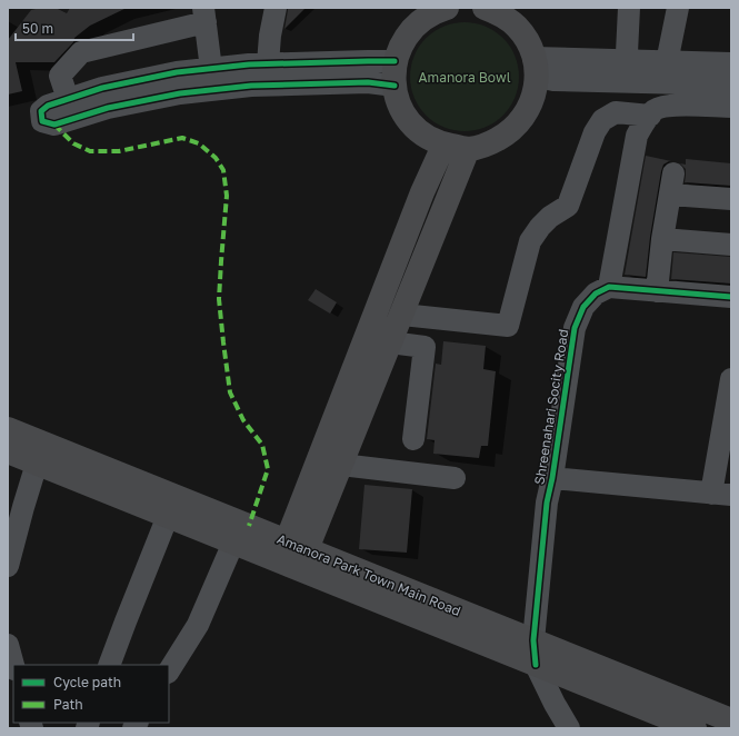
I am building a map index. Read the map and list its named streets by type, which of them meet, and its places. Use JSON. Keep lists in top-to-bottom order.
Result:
{
  "streets": {
    "main road": ["Amanora Park Town Main Road"],
    "street": ["Shreenahari Socity Road"]
  },
  "crossings": [
    ["Shreenahari Socity Road", "Amanora Park Town Main Road"]
  ],
  "parks": ["Amanora Bowl"],
  "legend": ["Cycle path", "Path"],
  "scale_bar": "50 m"
}
